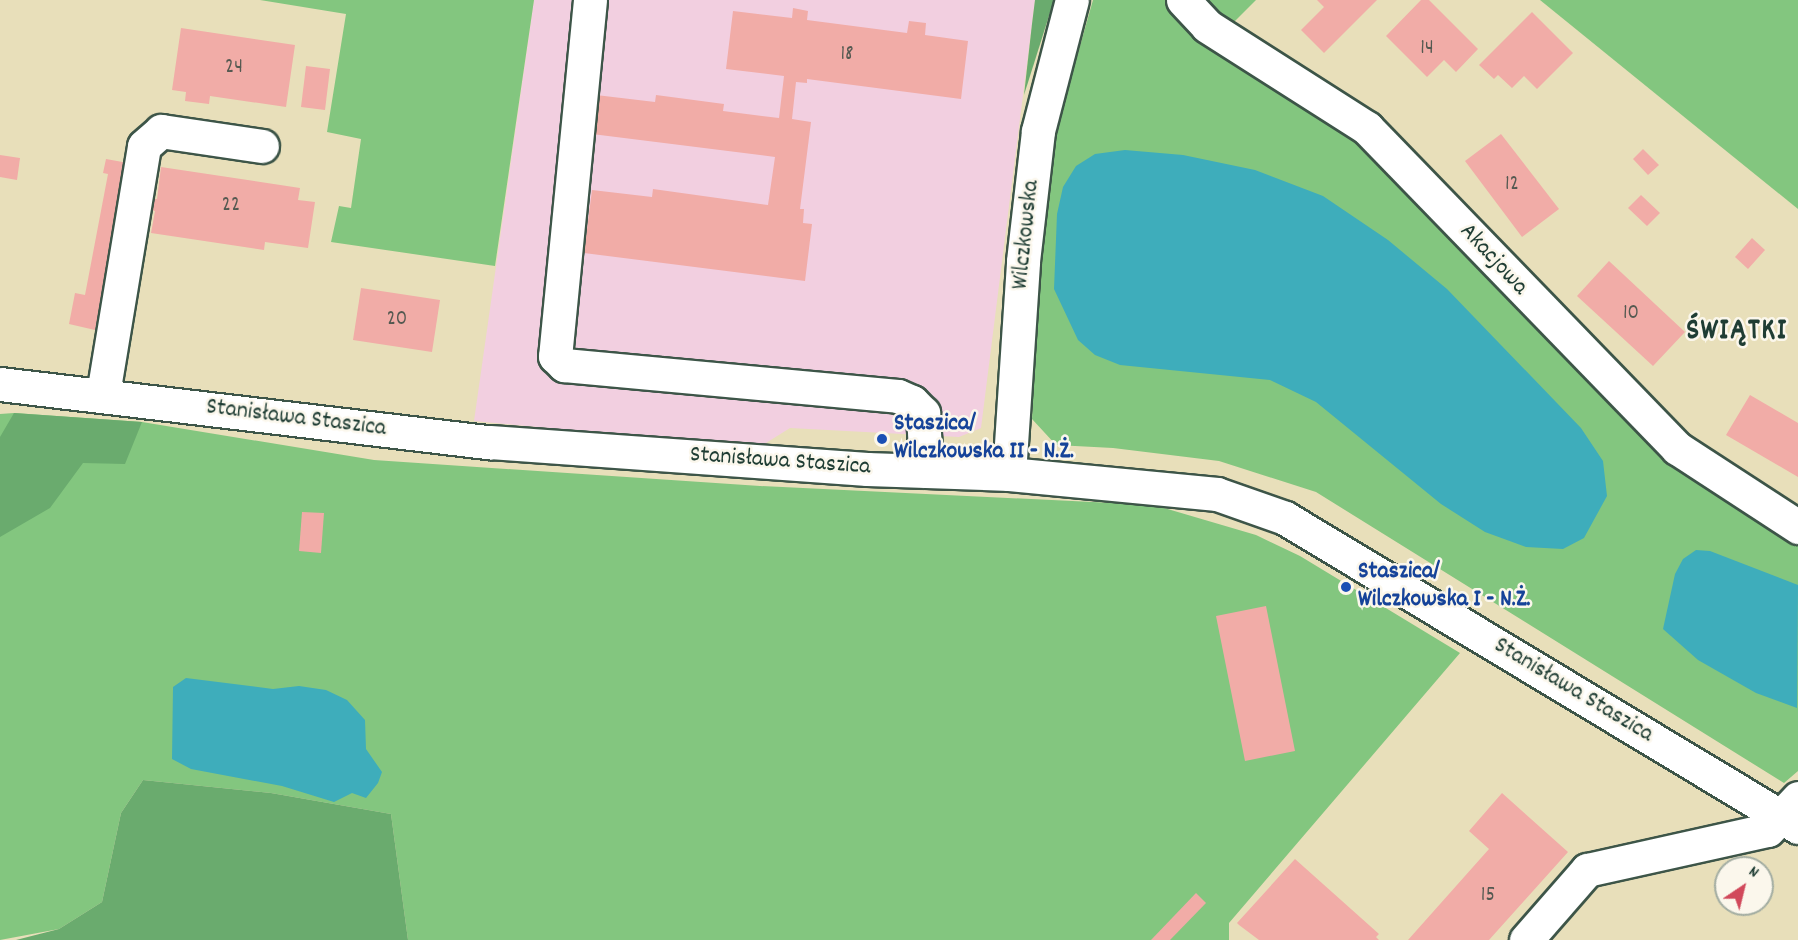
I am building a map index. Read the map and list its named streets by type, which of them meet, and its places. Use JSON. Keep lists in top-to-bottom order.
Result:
{
  "streets": {
    "street": ["Wilczkowska", "Akacjowa", "Stanisława Staszica"]
  },
  "crossings": [
    ["Wilczkowska", "Stanisława Staszica"]
  ],
  "districts": ["ŚWIĄTKI"],
  "places": ["Staszica/ Wilczkowska II - N.Ż.", "Staszica/ Wilczkowska I - N.Ż."],
  "house_numbers": [
    "14",
    "18",
    "24",
    "12",
    "22",
    "10",
    "20",
    "15"
  ],
  "north": "top right"
}
